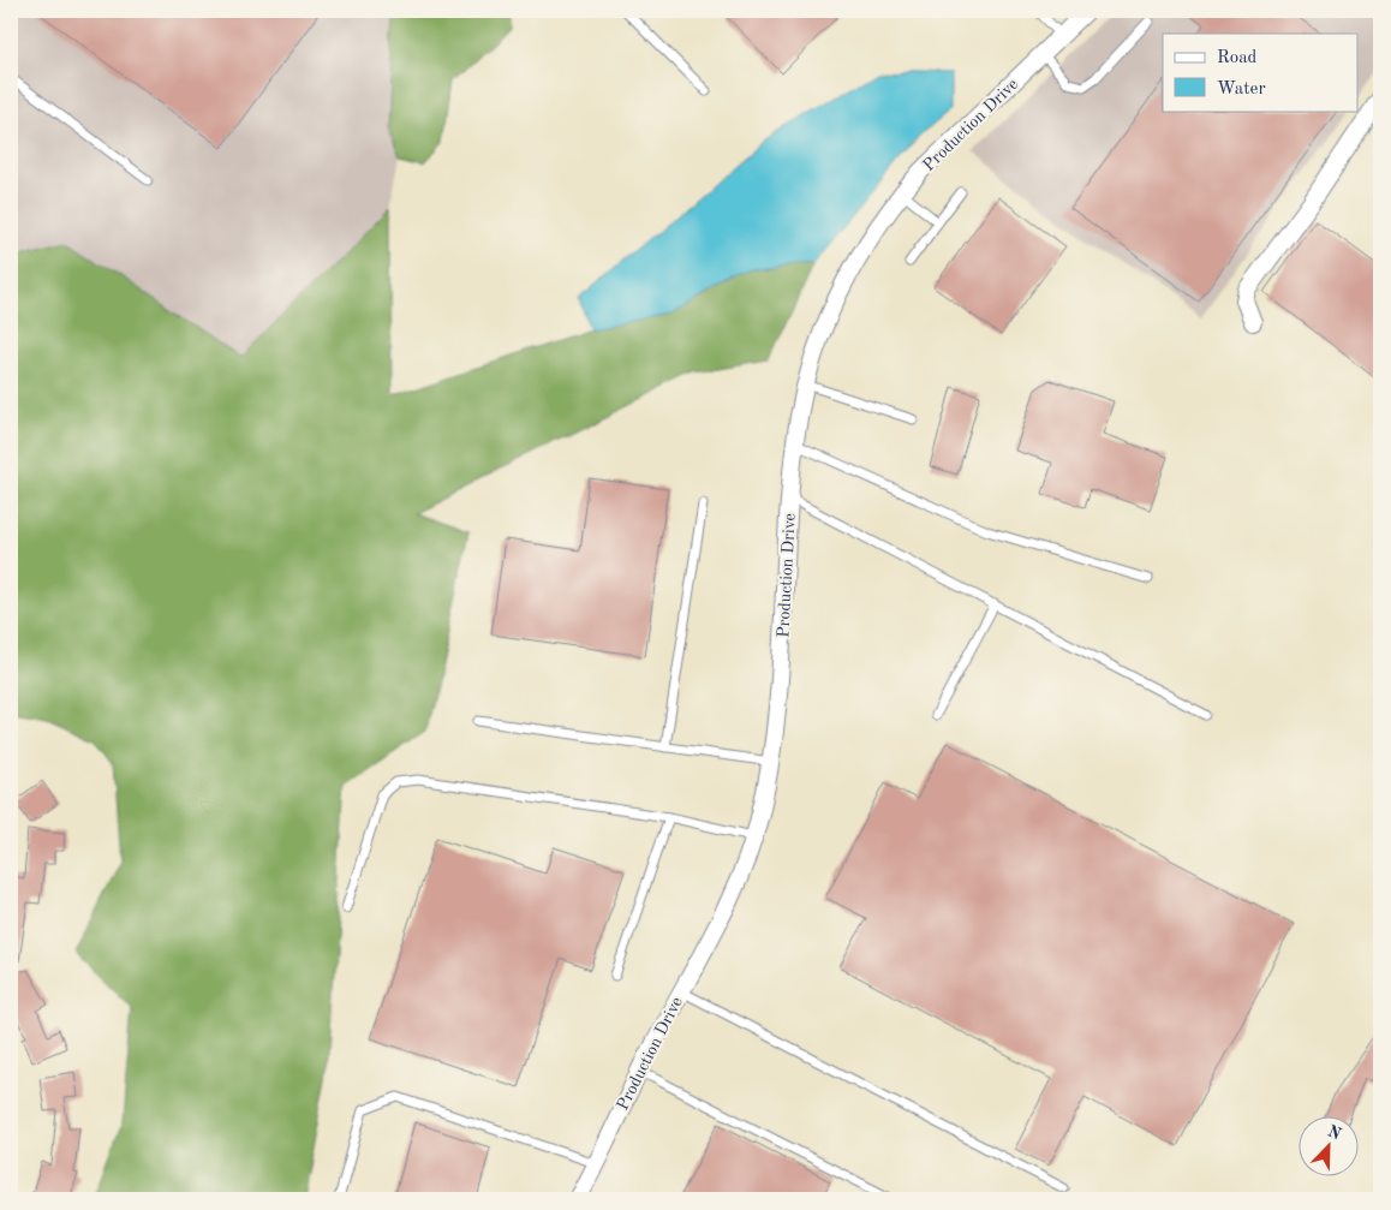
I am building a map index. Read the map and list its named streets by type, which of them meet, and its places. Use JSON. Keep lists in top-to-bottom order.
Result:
{
  "streets": {
    "street": ["Production Drive"]
  },
  "legend": ["Road", "Water"],
  "north": "top right"
}
